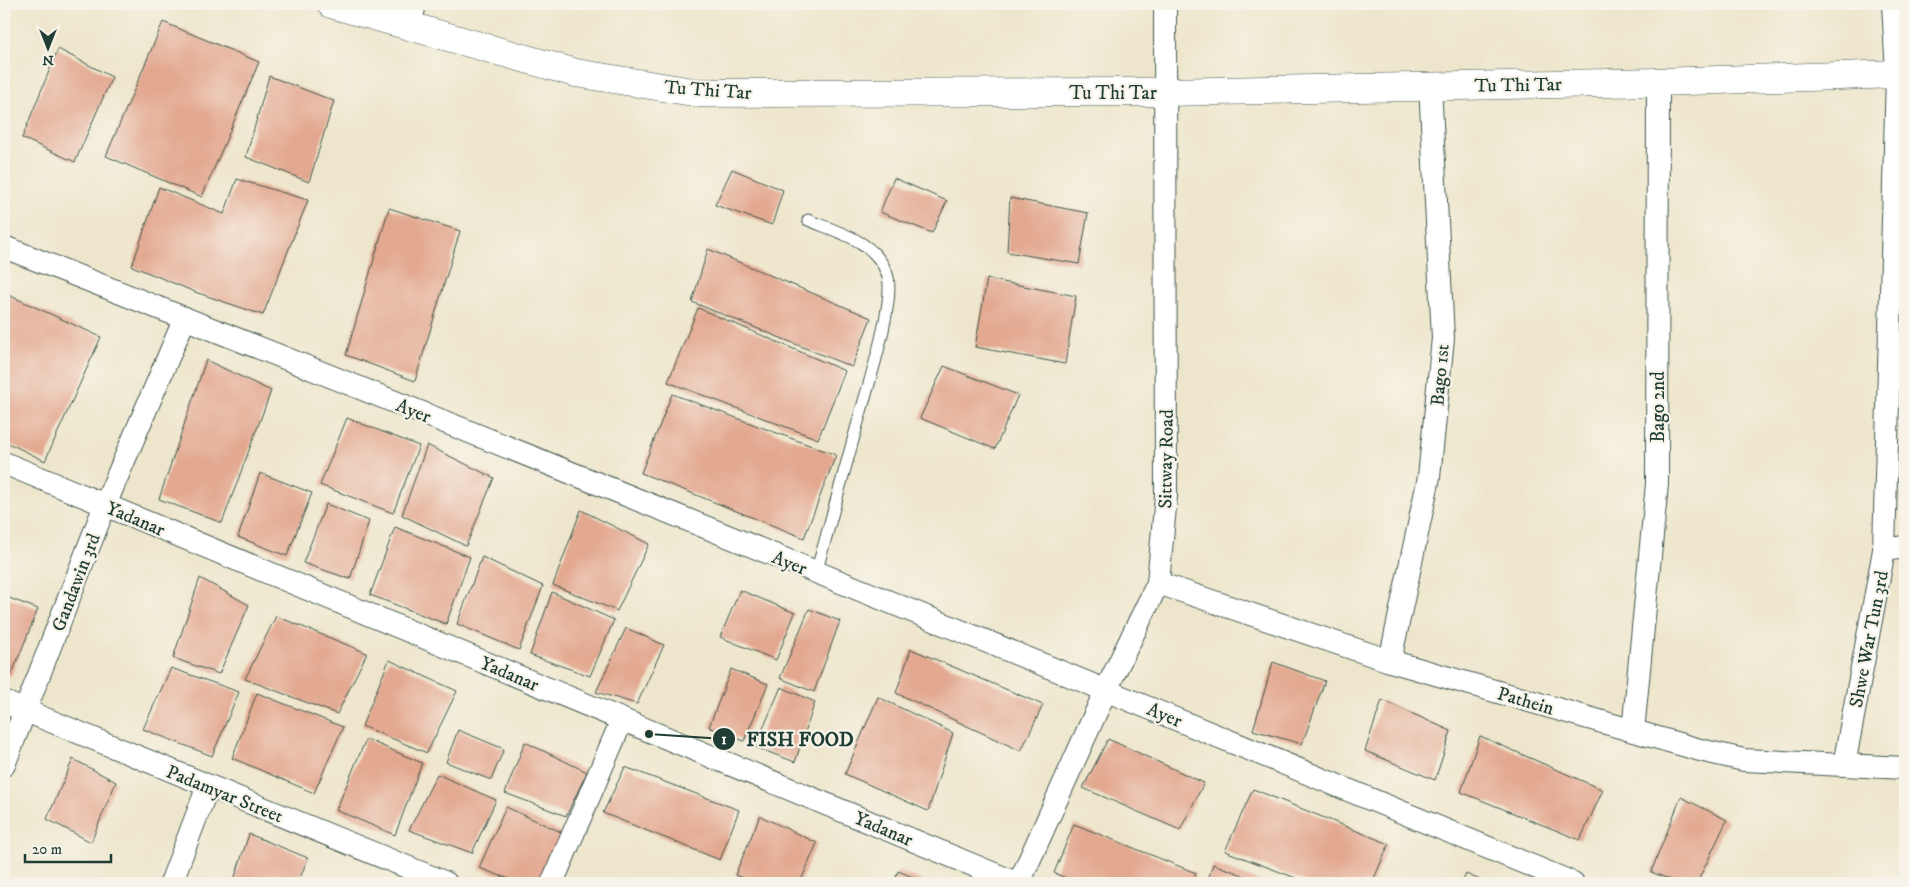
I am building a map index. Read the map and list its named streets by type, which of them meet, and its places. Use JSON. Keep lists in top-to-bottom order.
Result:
{
  "streets": {
    "street": [
      "Tu Thi Tar",
      "Bago 1st",
      "Bago 2nd",
      "Ayer",
      "Sittway Road",
      "Yadanar",
      "Gandawin 3rd",
      "Shwe War Tun 3rd",
      "Pathein",
      "Padamyar Street"
    ]
  },
  "crossings": [
    ["Tu Thi Tar", "Bago 1st"],
    ["Tu Thi Tar", "Bago 2nd"],
    ["Tu Thi Tar", "Sittway Road"],
    ["Tu Thi Tar", "Shwe War Tun 3rd"],
    ["Bago 1st", "Pathein"],
    ["Bago 2nd", "Pathein"],
    ["Ayer", "Sittway Road"],
    ["Ayer", "Gandawin 3rd"],
    ["Sittway Road", "Yadanar"],
    ["Sittway Road", "Pathein"],
    ["Yadanar", "Gandawin 3rd"],
    ["Gandawin 3rd", "Padamyar Street"],
    ["Shwe War Tun 3rd", "Pathein"]
  ],
  "places": ["FISH FOOD"],
  "scale_bar": "20 m",
  "north": "bottom"
}
